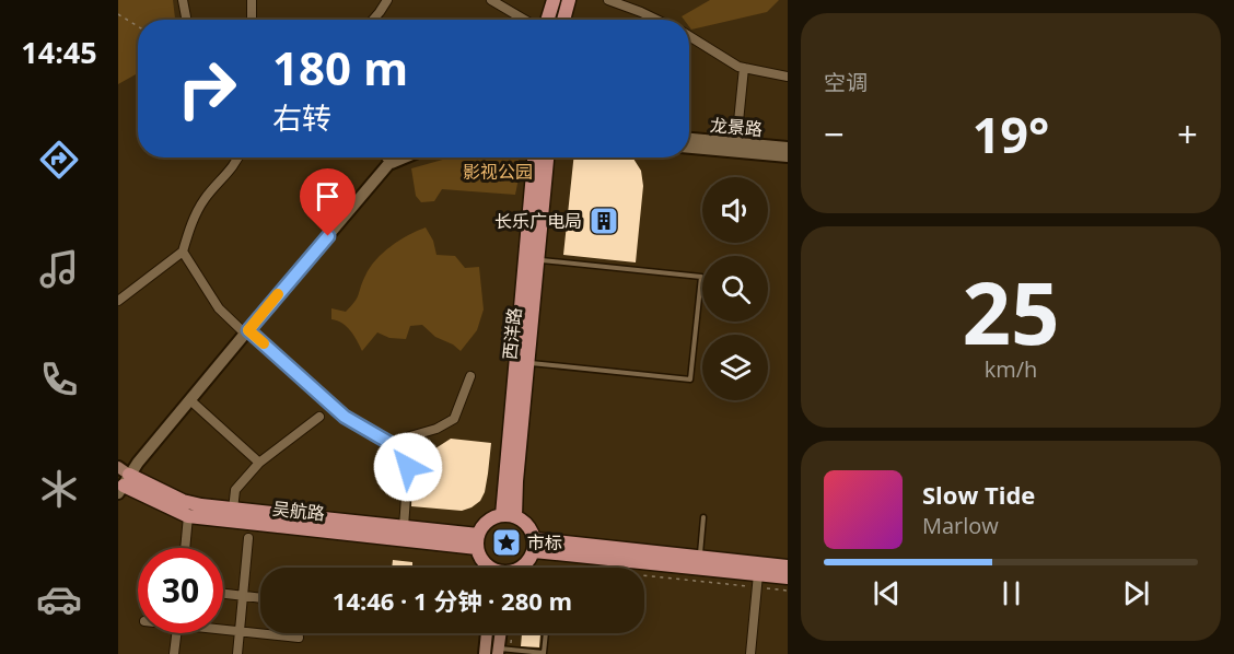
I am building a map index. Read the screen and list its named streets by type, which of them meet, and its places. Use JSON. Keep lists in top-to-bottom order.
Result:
{
  "streets": {
    "main road": ["西洋路", "吴航路"],
    "street": ["龙景路"]
  },
  "parks": ["影视公园"],
  "places": {
    "building": ["长乐广电局"],
    "place": ["市标"]
  },
  "page": {
    "tabs": "14:45",
    "tile": [
      "空调",
      ["25", "km/h"]
    ],
    "turn": ["180 m", "右转"],
    "heat": ["−", "19°", "+"],
    "song": ["Slow Tide", "Marlow"],
    "limit": "30",
    "trip": "14:46 · 1 分钟 · 280 m"
  }
}
